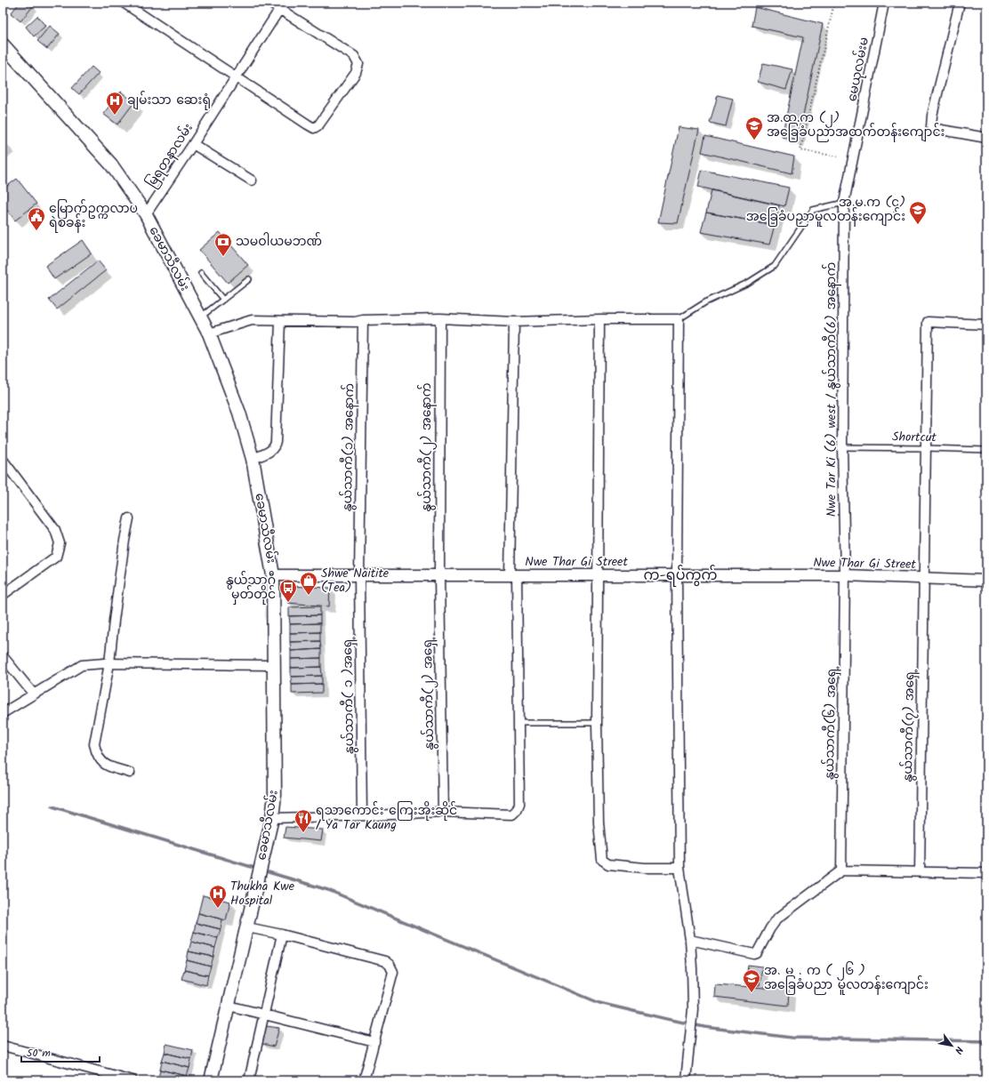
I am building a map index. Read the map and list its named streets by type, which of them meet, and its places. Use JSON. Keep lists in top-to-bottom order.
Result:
{
  "streets": {
    "main road": ["ခေမာသီလမ်း"],
    "street": [
      "မေယုလမ်းမ",
      "မြရတနာလမ်း",
      "Nwe Tar Ki (6) west / နွယ်သာကီ(6) အနောက်",
      "နွယ်သာကီ(၁) အနောက်",
      "နွယ်သာကီ(၂) အနောက်",
      "Nwe Thar Gi Street",
      "နွယ်သာကီ(၂) အရှေ့",
      "နွယ်သာကီ( ၁ )အရှေ့",
      "နွယ်သာကီ(၆) အရှေ့",
      "နွယ်သာကီ(၇) အရှေ့"
    ],
    "lane": ["Shortcut"]
  },
  "crossings": [
    ["မေယုလမ်းမ", "Nwe Tar Ki (6) west / နွယ်သာကီ(6) အနောက်"],
    ["မြရတနာလမ်း", "ခေမာသီလမ်း"],
    ["ခေမာသီလမ်း", "Nwe Thar Gi Street"],
    ["Nwe Tar Ki (6) west / နွယ်သာကီ(6) အနောက်", "Shortcut"],
    ["Nwe Tar Ki (6) west / နွယ်သာကီ(6) အနောက်", "Nwe Thar Gi Street"],
    ["Nwe Tar Ki (6) west / နွယ်သာကီ(6) အနောက်", "နွယ်သာကီ(၆) အရှေ့"],
    ["Shortcut", "နွယ်သာကီ(၇) အရှေ့"],
    ["နွယ်သာကီ(၁) အနောက်", "Nwe Thar Gi Street"],
    ["နွယ်သာကီ(၁) အနောက်", "နွယ်သာကီ( ၁ )အရှေ့"],
    ["နွယ်သာကီ(၂) အနောက်", "Nwe Thar Gi Street"],
    ["နွယ်သာကီ(၂) အနောက်", "နွယ်သာကီ(၂) အရှေ့"],
    ["Nwe Thar Gi Street", "နွယ်သာကီ(၂) အရှေ့"],
    ["Nwe Thar Gi Street", "နွယ်သာကီ( ၁ )အရှေ့"],
    ["Nwe Thar Gi Street", "နွယ်သာကီ(၆) အရှေ့"],
    ["Nwe Thar Gi Street", "နွယ်သာကီ(၇) အရှေ့"]
  ],
  "districts": ["က-ရပ်ကွက်"],
  "places": {
    "hospital": ["ချမ်းသာ ဆေးရုံ", "Thukha Kwe Hospital"],
    "school or university": ["အ.ထ.က (၂) အခြေခံပညာအထက်တန်းကျောင်း", "အ.မ.က (၄) အခြေခံပညာမူလတန်းကျောင်း", "အ. မ . က ( ၂၆ ) အခြေခံပညာ မူလတန်းကျောင်း"],
    "public building": ["မြောက်ဥက္ကလာပ ရဲစခန်း"],
    "bank": ["သမဝါယမဘဏ်"],
    "shop": ["Shwe Naitite (Tea)"],
    "bus stop": ["နွယ်သာဂီ မှတ်တိုင်"],
    "restaurant": ["ရသာကောင်း ကြေးအိုးဆိုင် / Ya Tar Kaung"]
  },
  "scale_bar": "50 m",
  "north": "bottom right"
}
